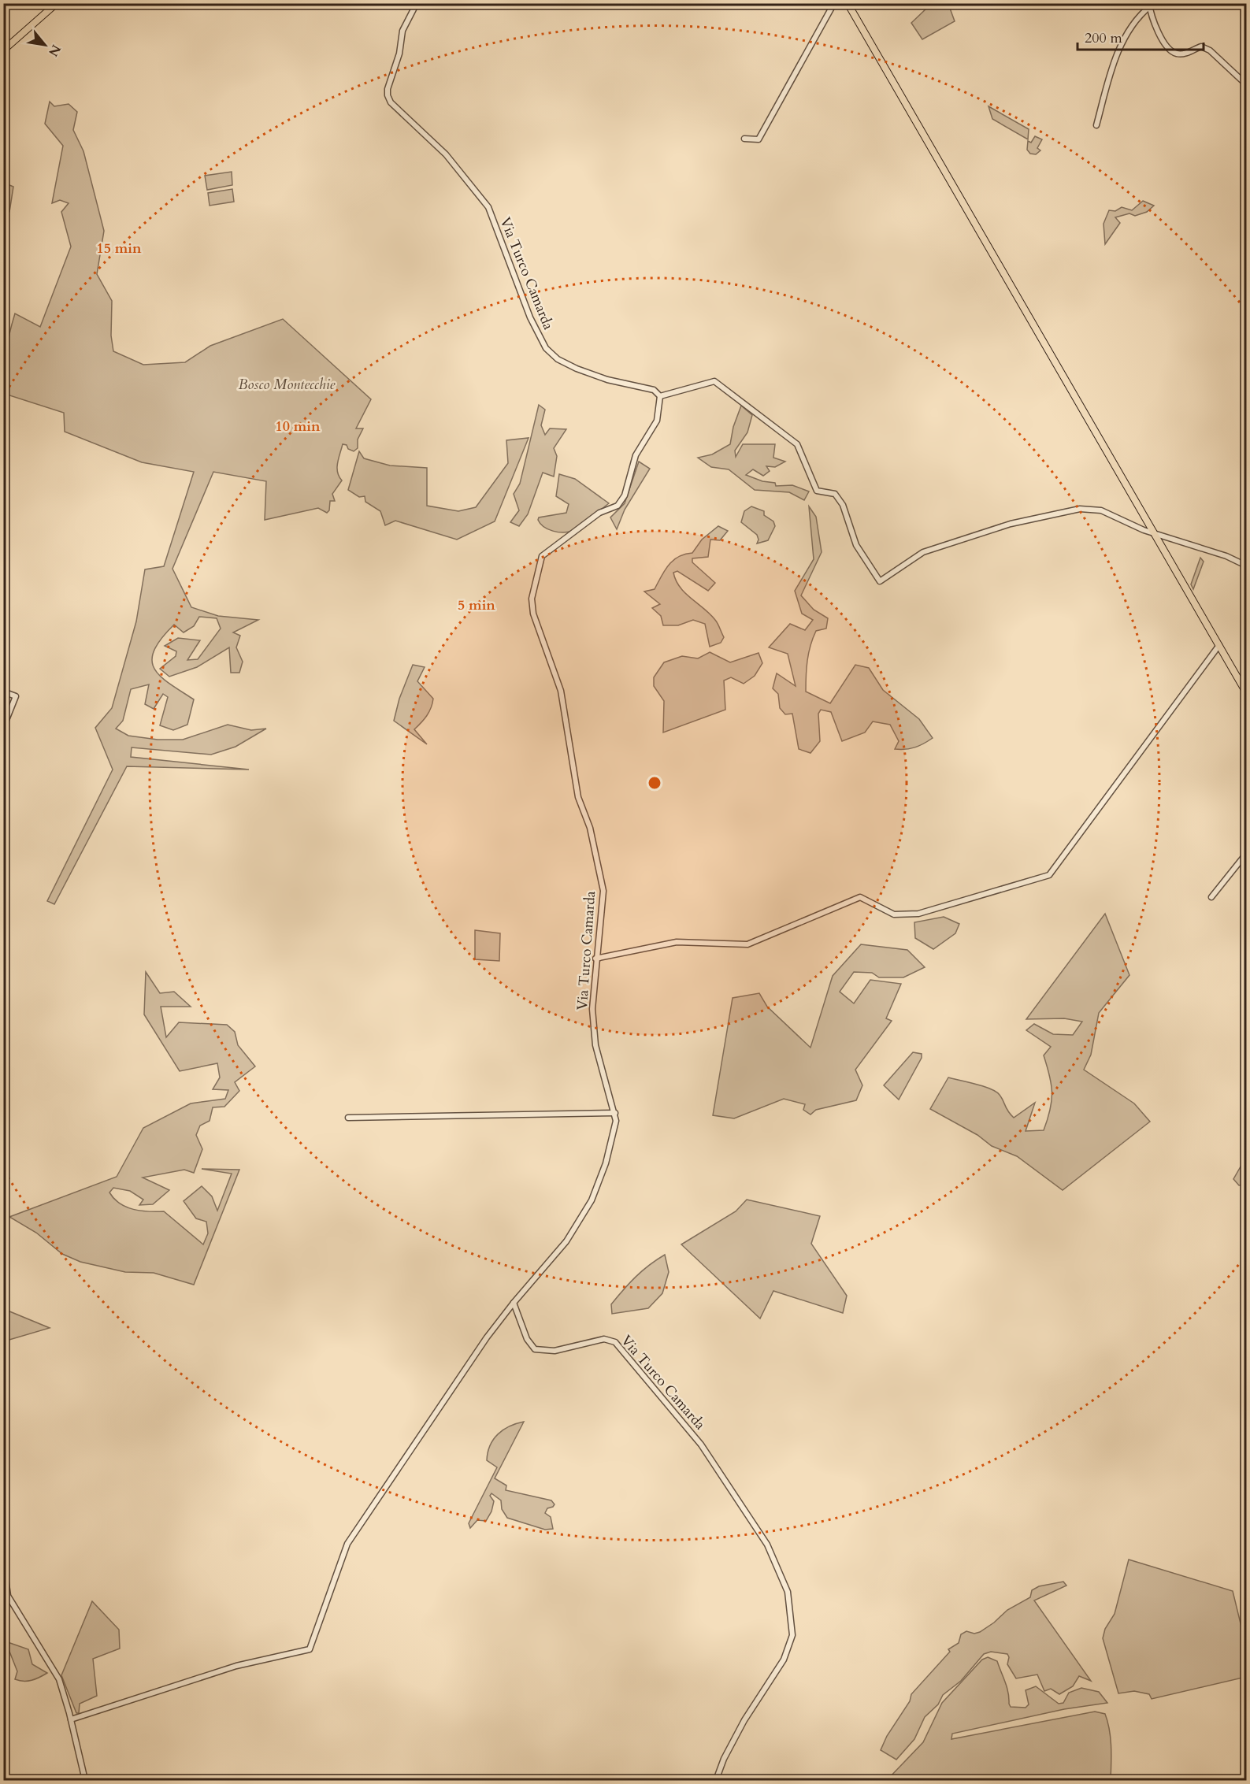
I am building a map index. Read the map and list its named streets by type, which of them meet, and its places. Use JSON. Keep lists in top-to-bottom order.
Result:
{
  "streets": {
    "street": ["Via Turco Camarda"]
  },
  "parks": ["Bosco Montecchie"],
  "scale_bar": "200 m",
  "north": "bottom right",
  "rings": ["15 min", "10 min", "5 min"]
}
